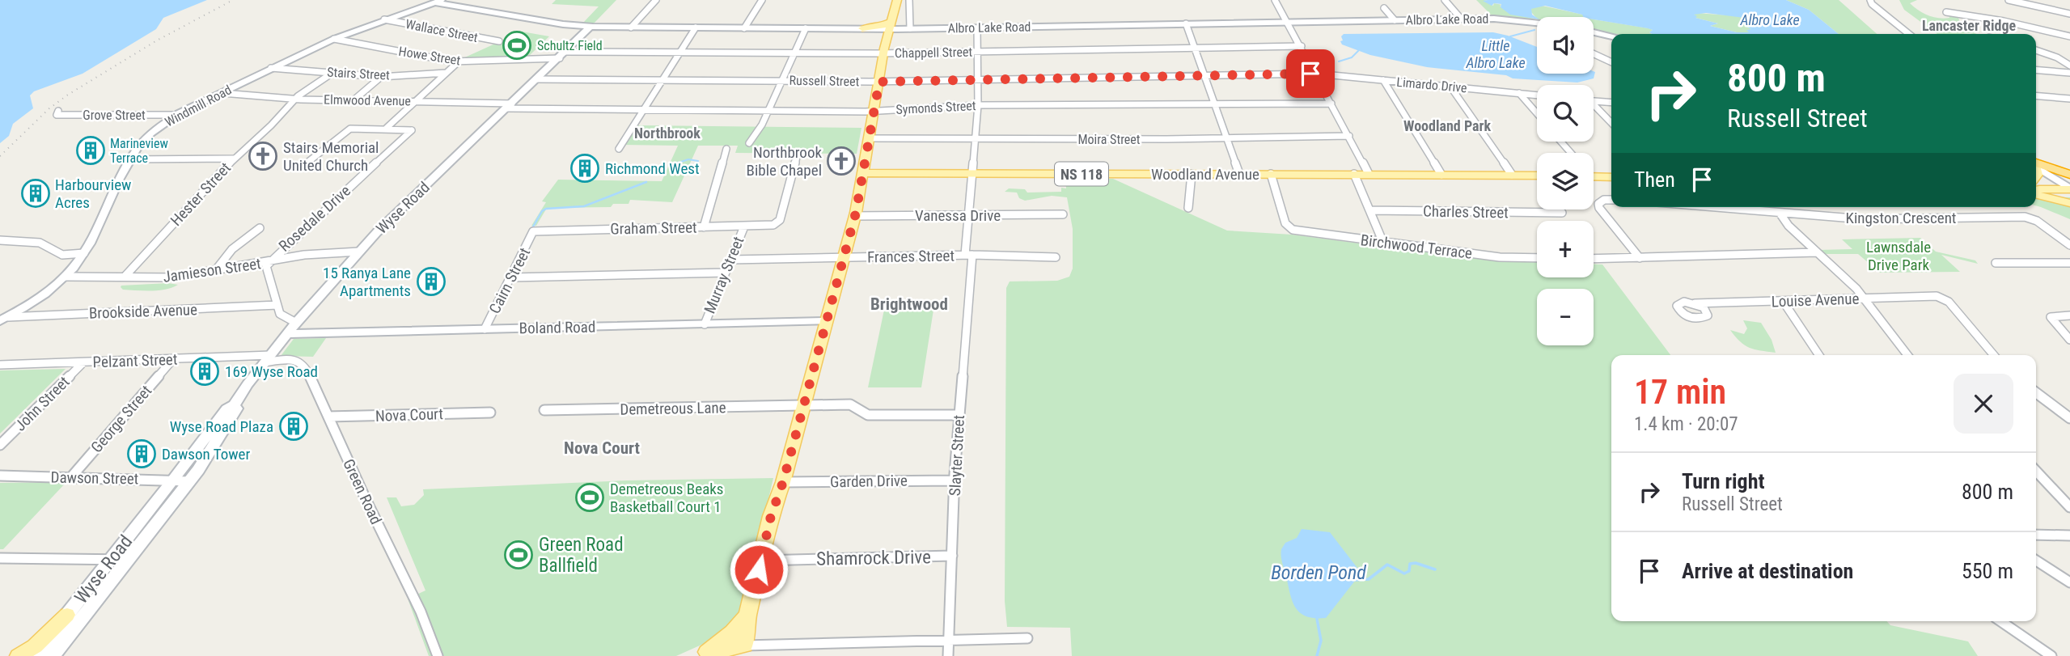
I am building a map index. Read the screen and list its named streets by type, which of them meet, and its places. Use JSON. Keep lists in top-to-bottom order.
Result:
{
  "streets": {
    "main road": [
      "Albro Lake Road",
      "Windmill Road",
      "NS 118",
      "Woodland Avenue",
      "Wyse Road",
      "Boland Road"
    ],
    "street": [
      "Wallace Street",
      "Chappell Street",
      "Howe Street",
      "Stairs Street",
      "Russell Street",
      "Limardo Drive",
      "Elmwood Avenue",
      "Symonds Street",
      "Grove Street",
      "Moira Street",
      "Hester Street",
      "Charles Street",
      "Vanessa Drive",
      "Kingston Crescent",
      "Rosedale Drive",
      "Graham Street",
      "Birchwood Terrace",
      "Frances Street",
      "Jamieson Street",
      "Murray Street",
      "Cairn Street",
      "Louise Avenue",
      "Brookside Avenue",
      "Pelzant Street",
      "John Street",
      "Demetreous Lane",
      "Nova Court",
      "George Street",
      "Slayter Street",
      "Dawson Street",
      "Garden Drive",
      "Green Road",
      "Shamrock Drive"
    ]
  },
  "crossings": [
    ["Albro Lake Road", "Slayter Street"],
    ["Wallace Street", "Windmill Road"],
    ["Chappell Street", "Howe Street"],
    ["Chappell Street", "Wyse Road"],
    ["Chappell Street", "Slayter Street"],
    ["Howe Street", "Windmill Road"],
    ["Howe Street", "Wyse Road"],
    ["Stairs Street", "Windmill Road"],
    ["Stairs Street", "Hester Street"],
    ["Russell Street", "Limardo Drive"],
    ["Russell Street", "Wyse Road"],
    ["Russell Street", "Slayter Street"],
    ["Elmwood Avenue", "Windmill Road"],
    ["Elmwood Avenue", "Symonds Street"],
    ["Elmwood Avenue", "Hester Street"],
    ["Elmwood Avenue", "Wyse Road"],
    ["Windmill Road", "Grove Street"],
    ["Windmill Road", "Jamieson Street"],
    ["Windmill Road", "Brookside Avenue"],
    ["Symonds Street", "Wyse Road"],
    ["Symonds Street", "Slayter Street"],
    ["Moira Street", "Slayter Street"],
    ["Woodland Avenue", "Birchwood Terrace"],
    ["Woodland Avenue", "Slayter Street"],
    ["Hester Street", "Jamieson Street"],
    ["Wyse Road", "Jamieson Street"],
    ["Wyse Road", "Boland Road"],
    ["Wyse Road", "Pelzant Street"],
    ["Wyse Road", "Dawson Street"],
    ["Wyse Road", "Green Road"],
    ["Vanessa Drive", "Slayter Street"],
    ["Rosedale Drive", "Jamieson Street"],
    ["Graham Street", "Murray Street"],
    ["Graham Street", "Cairn Street"],
    ["Frances Street", "Murray Street"],
    ["Frances Street", "Slayter Street"],
    ["Murray Street", "Boland Road"],
    ["Cairn Street", "Boland Road"],
    ["Pelzant Street", "John Street"],
    ["Pelzant Street", "George Street"],
    ["Pelzant Street", "Green Road"],
    ["Demetreous Lane", "Slayter Street"],
    ["Nova Court", "Green Road"],
    ["George Street", "Dawson Street"],
    ["Slayter Street", "Garden Drive"],
    ["Slayter Street", "Shamrock Drive"]
  ],
  "districts": [
    "Lancaster Ridge",
    "Woodland Park",
    "Northbrook",
    "Brightwood",
    "Nova Court"
  ],
  "water": ["Albro Lake", "Little Albro Lake", "Borden Pond"],
  "parks": ["Lawnsdale Drive Park"],
  "places": {
    "sports": ["Schultz Field", "Demetreous Beaks Basketball Court 1", "Green Road Ballfield"],
    "building": [
      "Marineview Terrace",
      "Richmond West",
      "Harbourview Acres",
      "15 Ranya Lane Apartments",
      "169 Wyse Road",
      "Wyse Road Plaza",
      "Dawson Tower"
    ],
    "church": ["Stairs Memorial United Church", "Northbrook Bible Chapel"]
  },
  "page": {
    "map_buttons": ["+", "−"],
    "turn": ["800 m", "Russell Street"],
    "then": "Then",
    "heading": ["17 min", "1.4 km · 20:07"],
    "list": [
      {
        "name": "Turn right",
        "note": "Russell Street",
        "value": "800 m"
      },
      {
        "name": "Arrive at destination",
        "value": "550 m"
      }
    ]
  }
}
